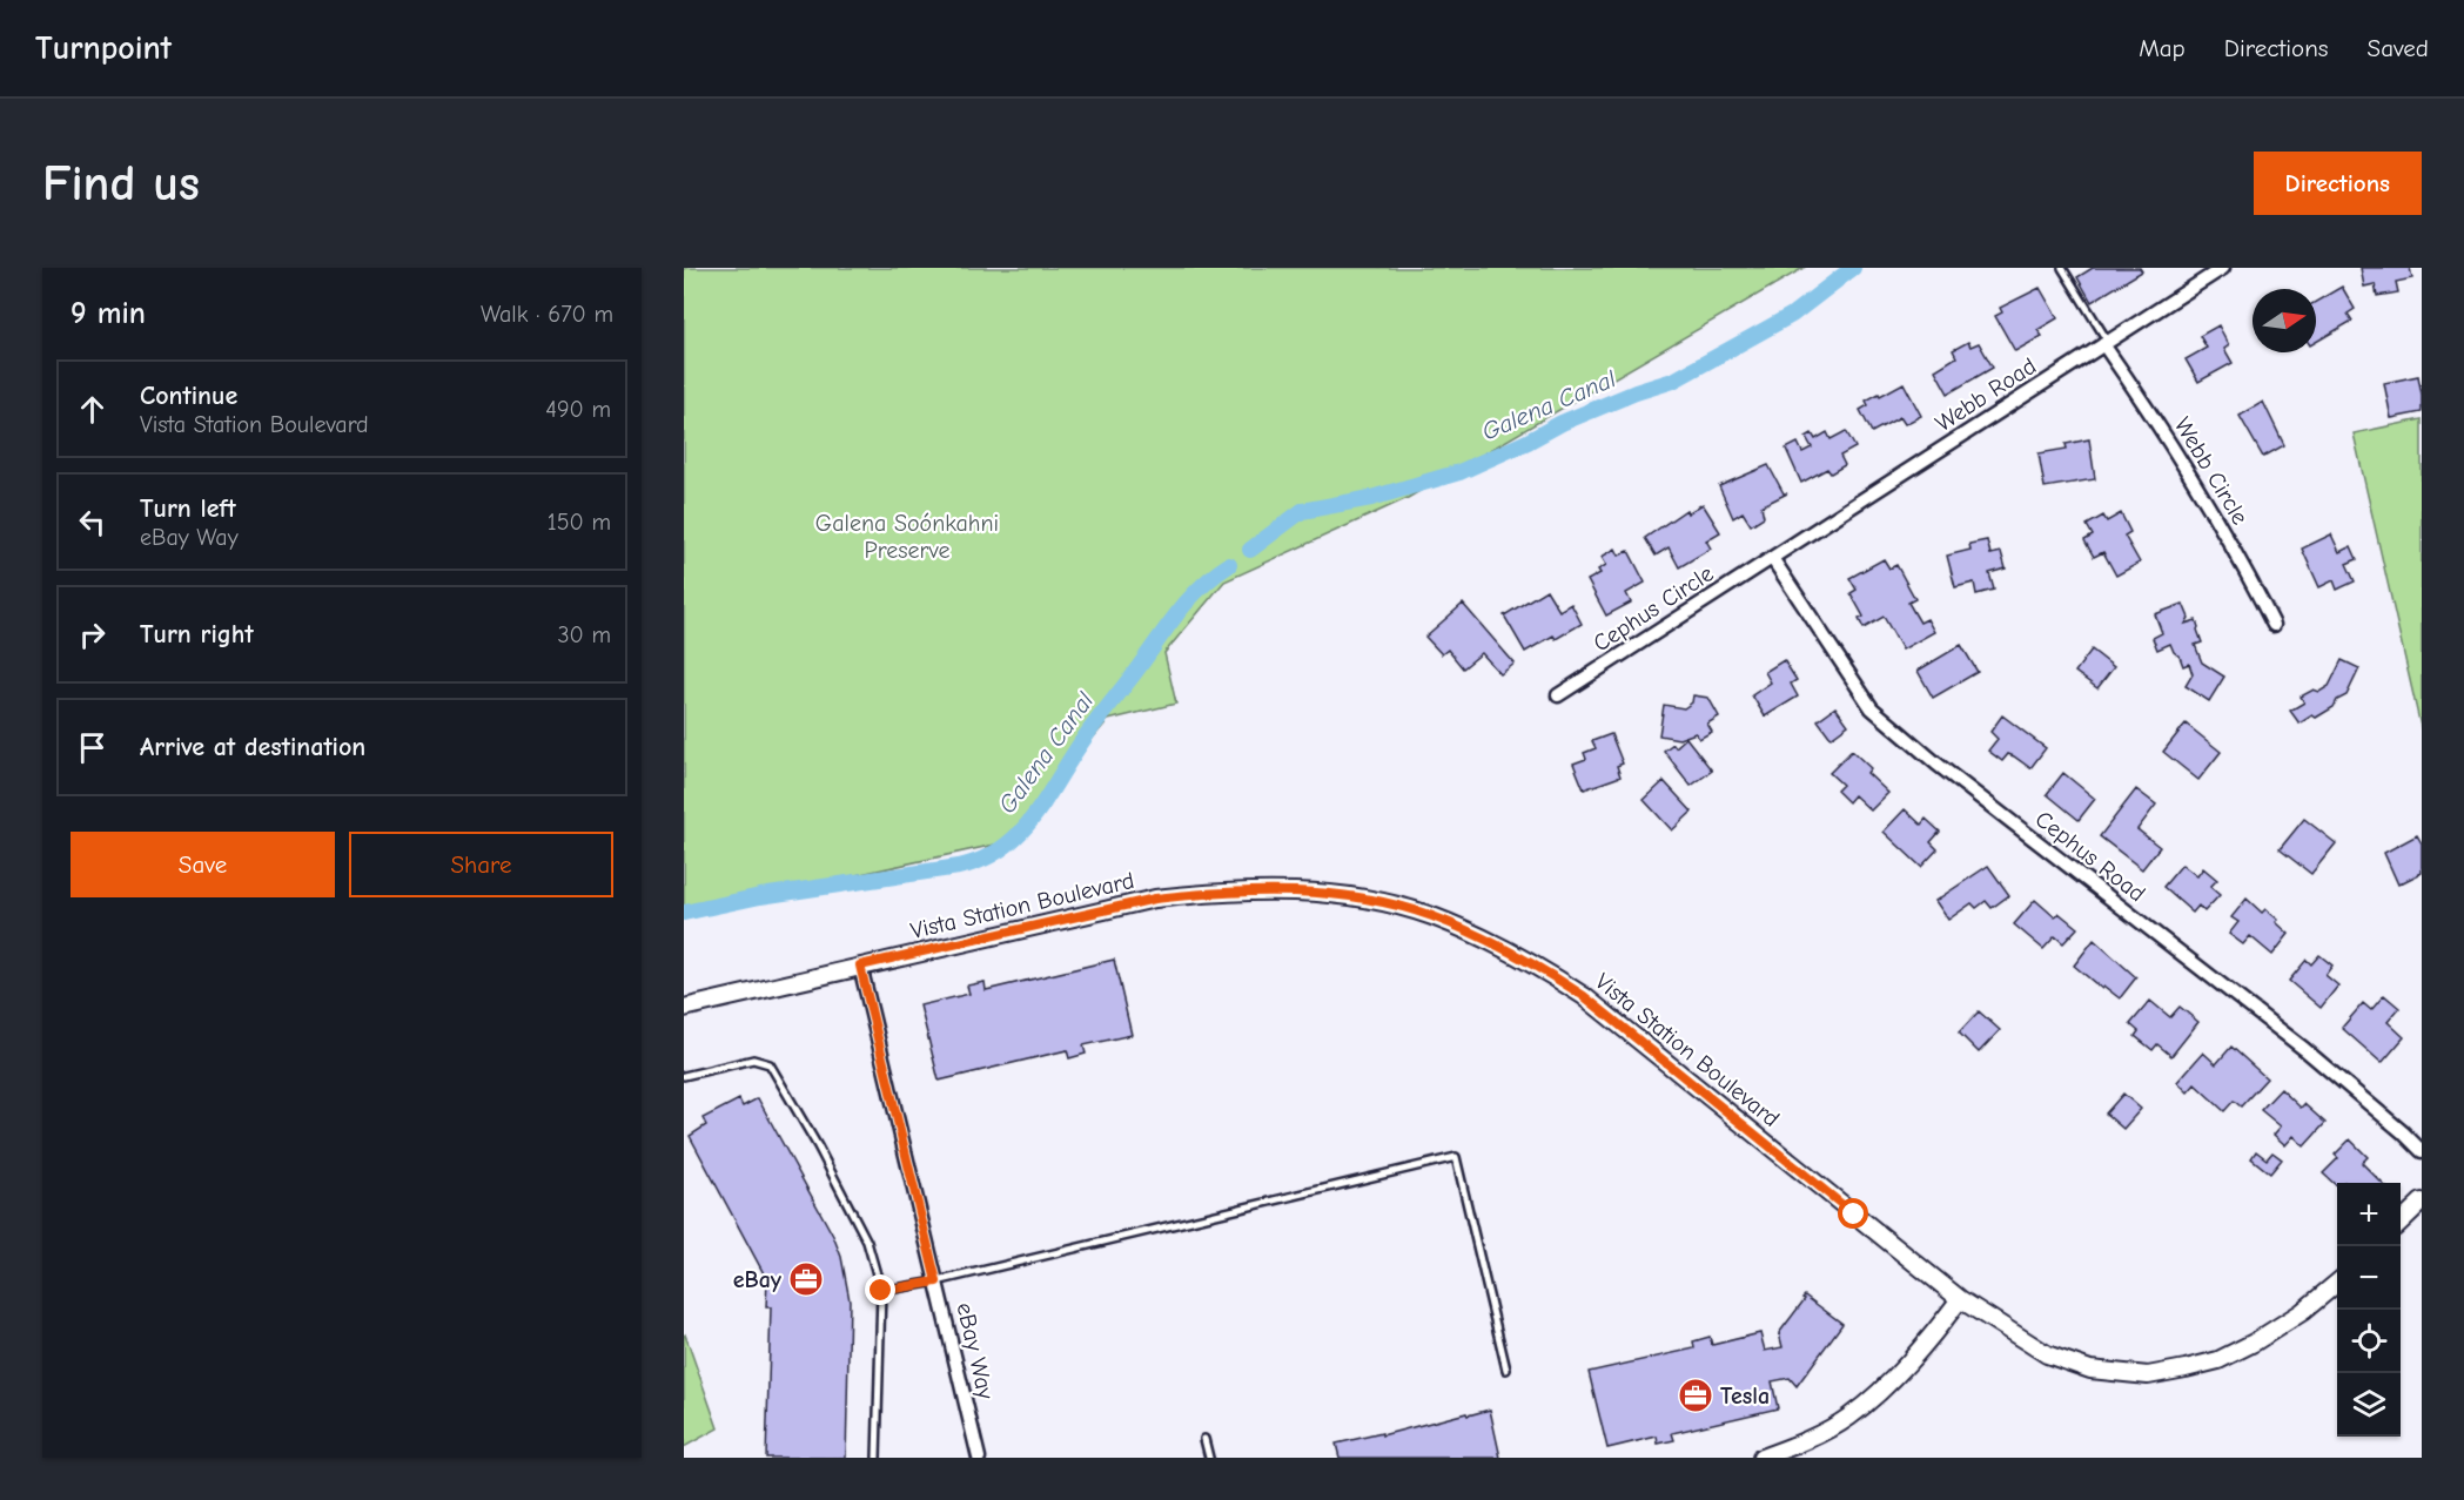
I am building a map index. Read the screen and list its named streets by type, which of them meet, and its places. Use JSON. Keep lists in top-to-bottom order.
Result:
{
  "streets": {
    "street": [
      "Webb Road",
      "Webb Circle",
      "Cephus Circle",
      "Cephus Road",
      "Vista Station Boulevard",
      "eBay Way"
    ]
  },
  "crossings": [
    ["Webb Road", "Webb Circle"],
    ["Webb Road", "Cephus Circle"],
    ["Webb Road", "Cephus Road"],
    ["Cephus Circle", "Cephus Road"],
    ["Vista Station Boulevard", "eBay Way"]
  ],
  "water": ["Galena Canal"],
  "parks": ["Galena Soónkahni Preserve"],
  "places": {
    "office": ["eBay", "Tesla"]
  },
  "north": "right",
  "page": {
    "header": "Turnpoint",
    "nav": ["Map", "Directions", "Saved"],
    "buttons": [
      "Directions",
      ["Save", "Share"]
    ],
    "title": "Find us",
    "heading": ["9 min", "Walk · 670 m"],
    "list": [
      ["Continue", "Vista Station Boulevard", "490 m"],
      ["Turn left", "eBay Way", "150 m"],
      ["Turn right", "30 m"],
      "Arrive at destination"
    ],
    "map_buttons": ["+", "−"]
  }
}
